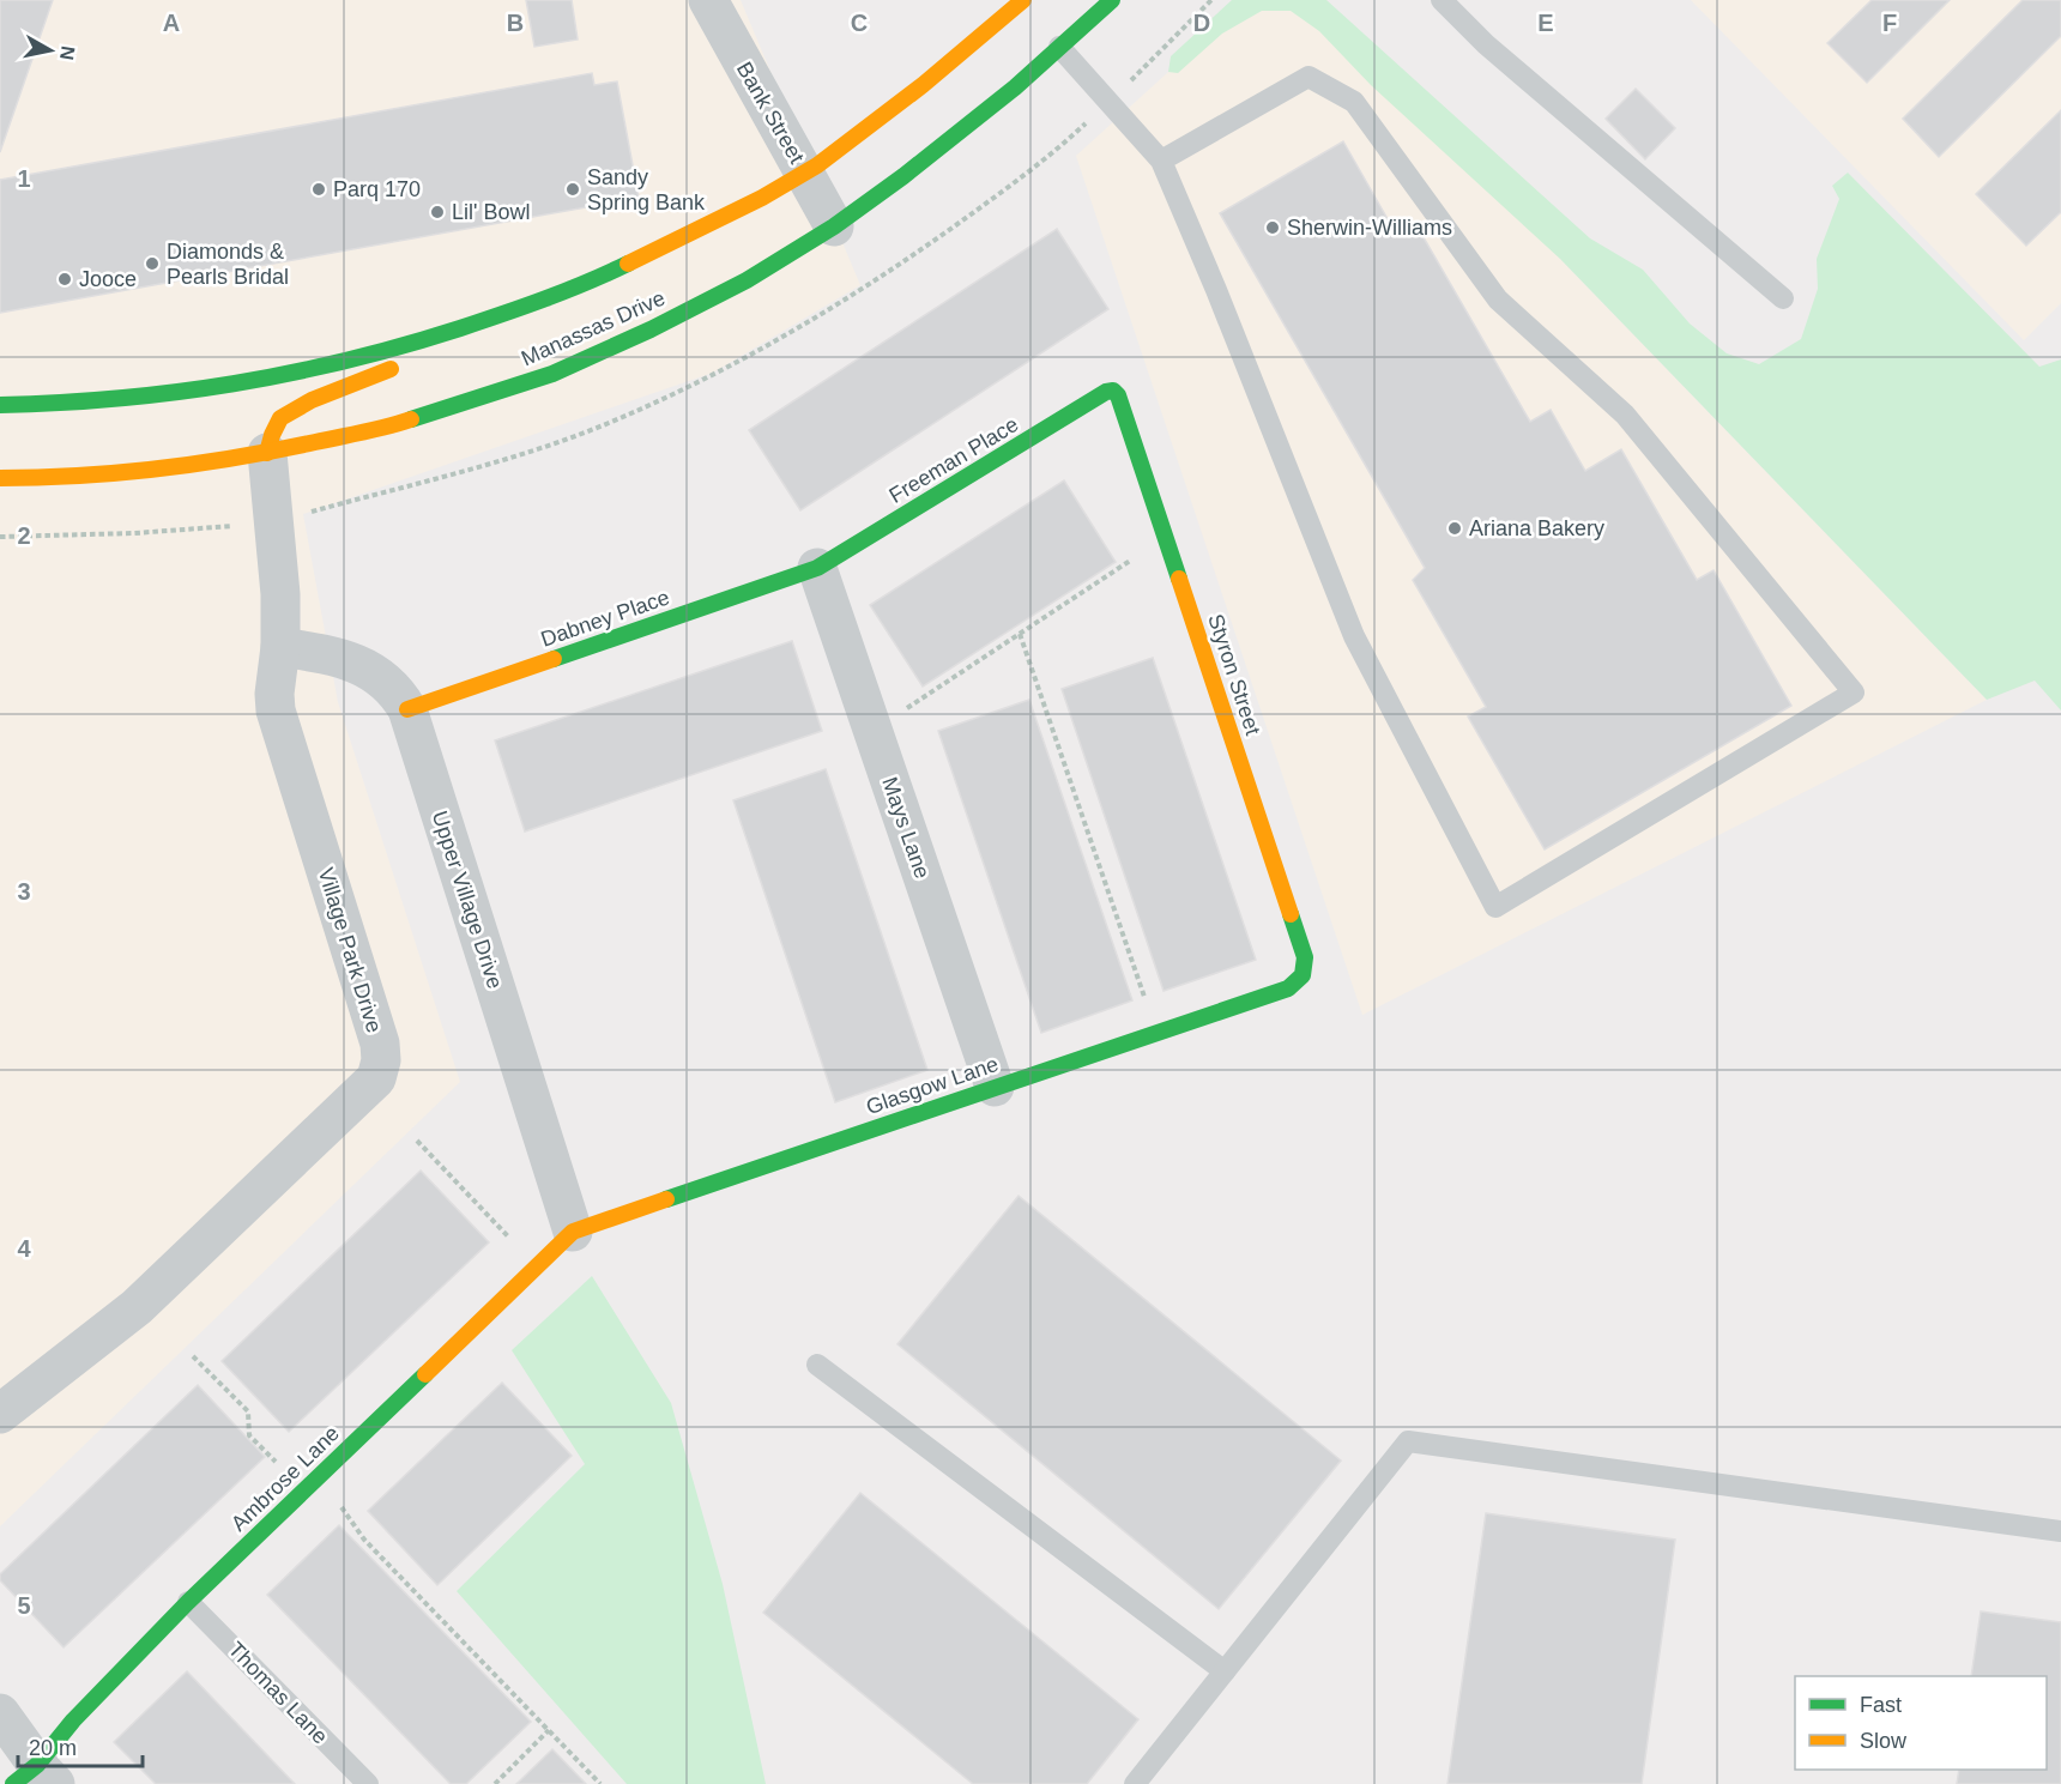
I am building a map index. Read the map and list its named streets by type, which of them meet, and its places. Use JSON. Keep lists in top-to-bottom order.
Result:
{
  "streets": {
    "street": [
      "Bank Street",
      "Manassas Drive",
      "Freeman Place",
      "Dabney Place",
      "Styron Street",
      "Mays Lane",
      "Upper Village Drive",
      "Village Park Drive",
      "Glasgow Lane",
      "Ambrose Lane"
    ],
    "lane": ["Thomas Lane"]
  },
  "crossings": [
    ["Bank Street", "Manassas Drive"],
    ["Manassas Drive", "Village Park Drive"],
    ["Freeman Place", "Dabney Place"],
    ["Freeman Place", "Styron Street"],
    ["Freeman Place", "Mays Lane"],
    ["Dabney Place", "Mays Lane"],
    ["Dabney Place", "Upper Village Drive"],
    ["Styron Street", "Glasgow Lane"],
    ["Mays Lane", "Glasgow Lane"],
    ["Upper Village Drive", "Village Park Drive"],
    ["Upper Village Drive", "Glasgow Lane"],
    ["Upper Village Drive", "Ambrose Lane"],
    ["Glasgow Lane", "Ambrose Lane"],
    ["Ambrose Lane", "Thomas Lane"]
  ],
  "places": [
    "Parq 170",
    "Sandy Spring Bank",
    "Lil' Bowl",
    "Sherwin-Williams",
    "Diamonds & Pearls Bridal",
    "Jooce",
    "Ariana Bakery"
  ],
  "legend": ["Fast", "Slow"],
  "scale_bar": "20 m",
  "north": "right",
  "grid": {
    "columns": [
      "A",
      "B",
      "C",
      "D",
      "E",
      "F"
    ],
    "rows": [
      "1",
      "2",
      "3",
      "4",
      "5"
    ]
  }
}
